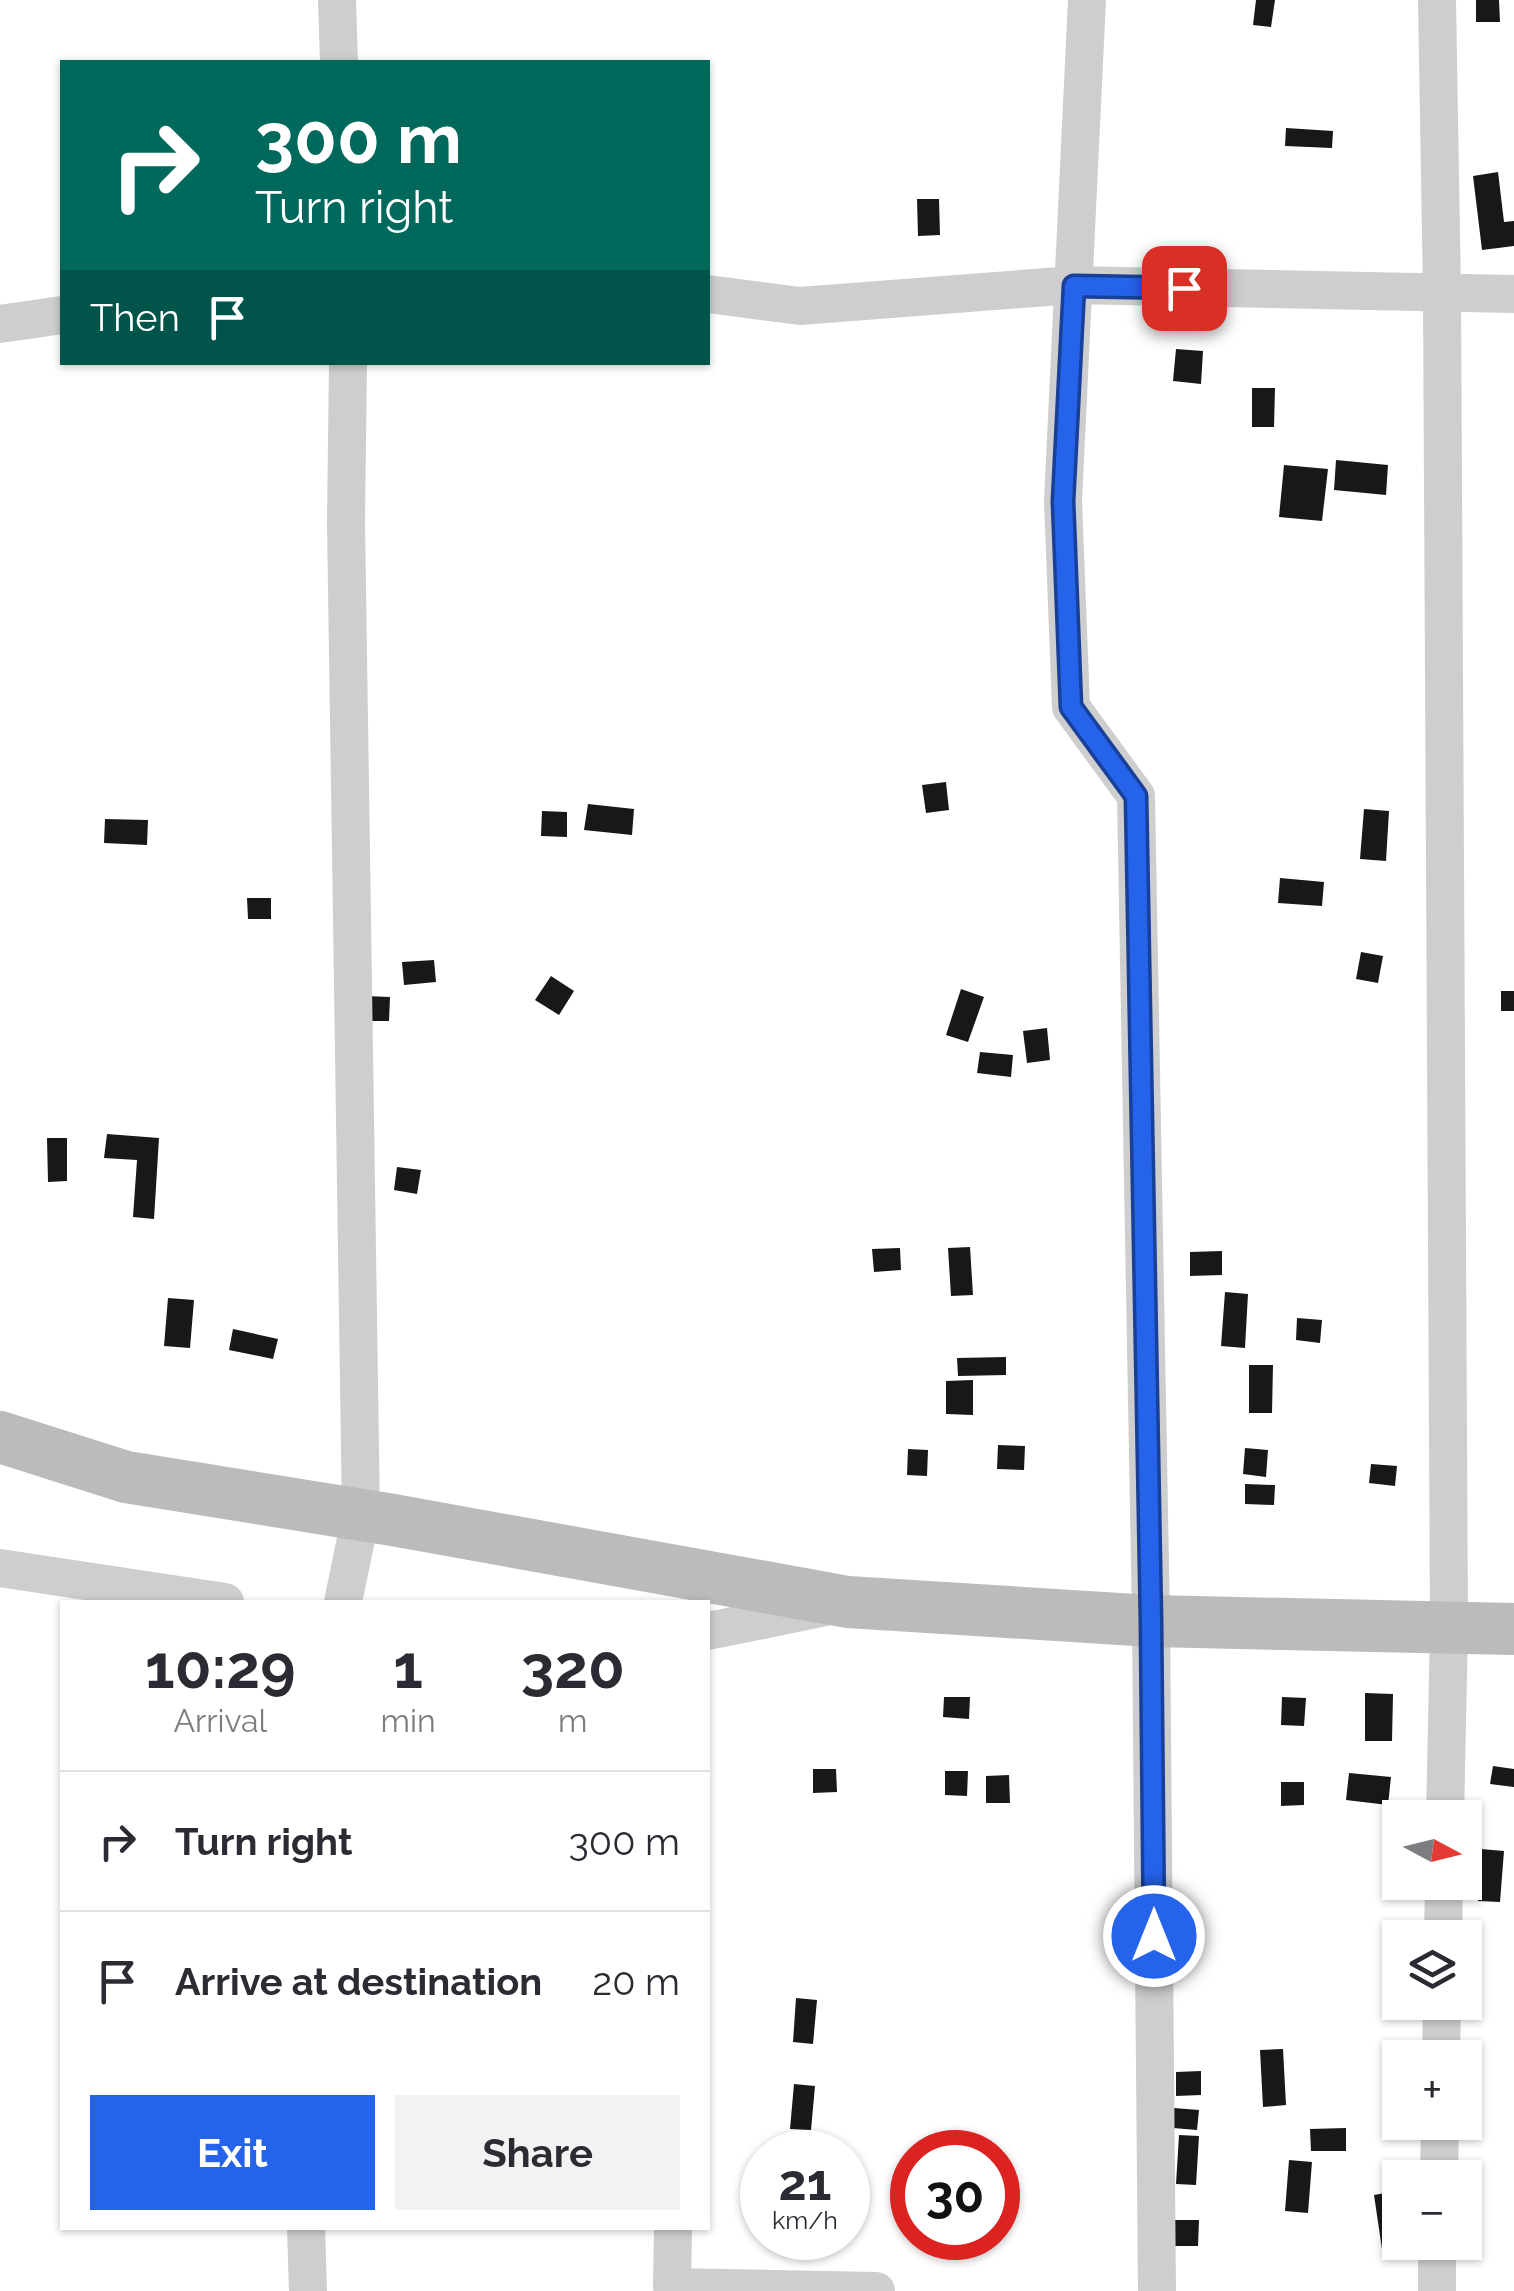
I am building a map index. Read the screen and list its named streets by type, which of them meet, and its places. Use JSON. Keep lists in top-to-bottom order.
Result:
{
  "north": "right",
  "page": {
    "turn": ["300 m", "Turn right"],
    "then": "Then",
    "eta": [
      "10:29",
      "Arrival",
      "1",
      "min",
      "320",
      "m"
    ],
    "list": [
      {
        "name": "Turn right",
        "value": "300 m"
      },
      {
        "name": "Arrive at destination",
        "value": "20 m"
      }
    ],
    "map_buttons": ["+", "−"],
    "buttons": ["Exit", "Share"],
    "speed": "21 km/h",
    "limit": "30"
  }
}
